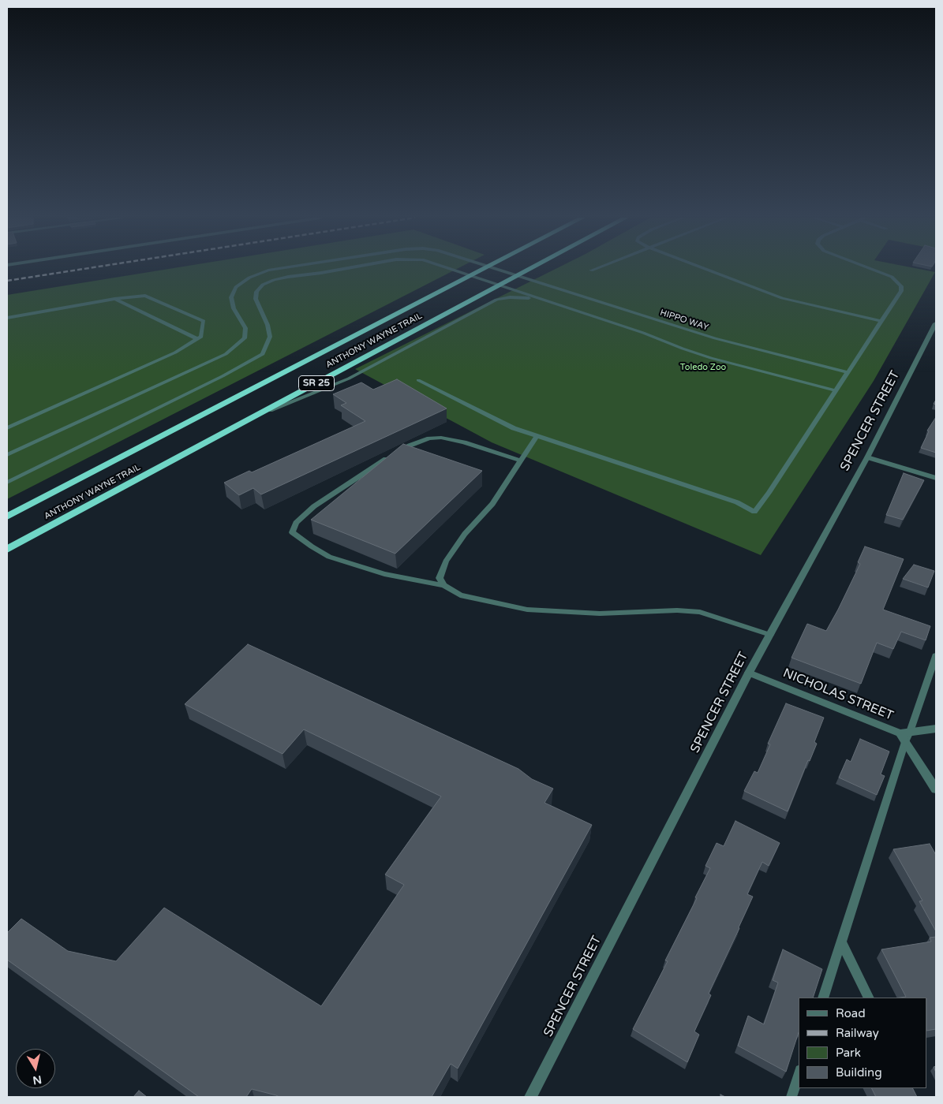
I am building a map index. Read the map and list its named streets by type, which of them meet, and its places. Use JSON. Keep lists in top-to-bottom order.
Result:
{
  "streets": {
    "highway": ["ANTHONY WAYNE TRAIL", "SR 25"],
    "street": ["SPENCER STREET", "NICHOLAS STREET"],
    "lane": ["HIPPO WAY"]
  },
  "crossings": [
    ["HIPPO WAY", "ANTHONY WAYNE TRAIL"],
    ["SPENCER STREET", "NICHOLAS STREET"]
  ],
  "parks": ["Toledo Zoo"],
  "legend": [
    "Road",
    "Railway",
    "Park",
    "Building"
  ],
  "north": "bottom"
}
